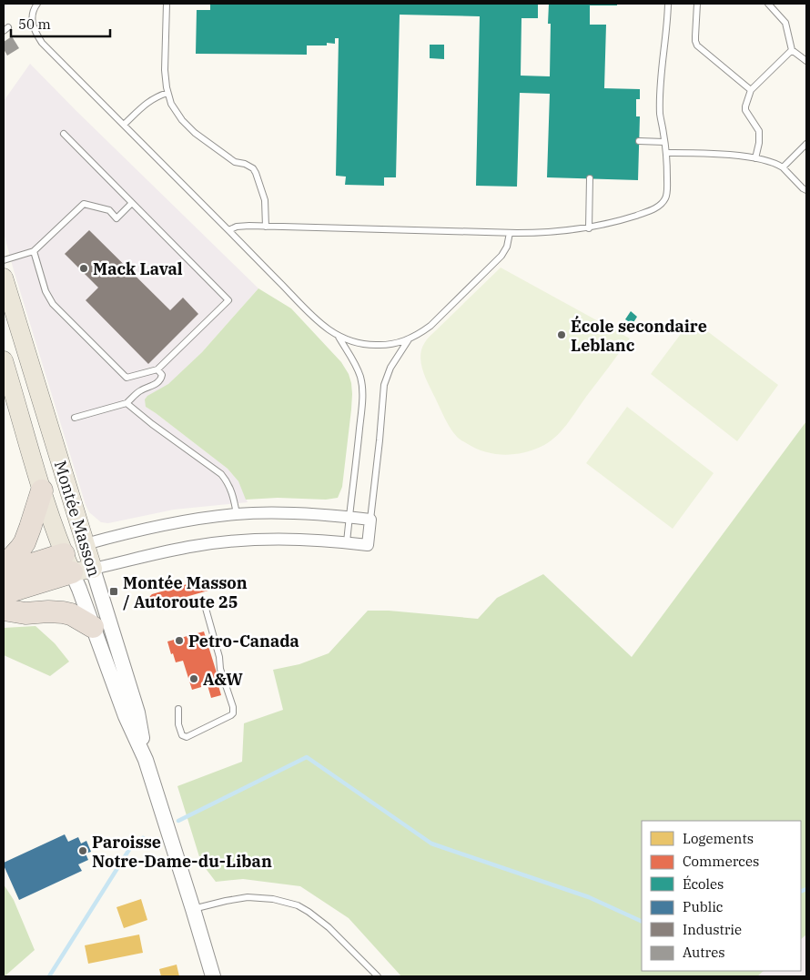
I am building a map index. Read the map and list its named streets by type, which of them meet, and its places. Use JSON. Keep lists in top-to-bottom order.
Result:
{
  "streets": {
    "main road": ["Montée Masson"]
  },
  "places": {
    "other": [
      "Mack Laval",
      "École secondaire Leblanc",
      "Petro-Canada",
      "A&W",
      "Paroisse Notre-Dame-du-Liban"
    ],
    "transit": ["Montée Masson / Autoroute 25"]
  },
  "legend": [
    "Logements",
    "Commerces",
    "Écoles",
    "Public",
    "Industrie",
    "Autres"
  ],
  "scale_bar": "50 m"
}
